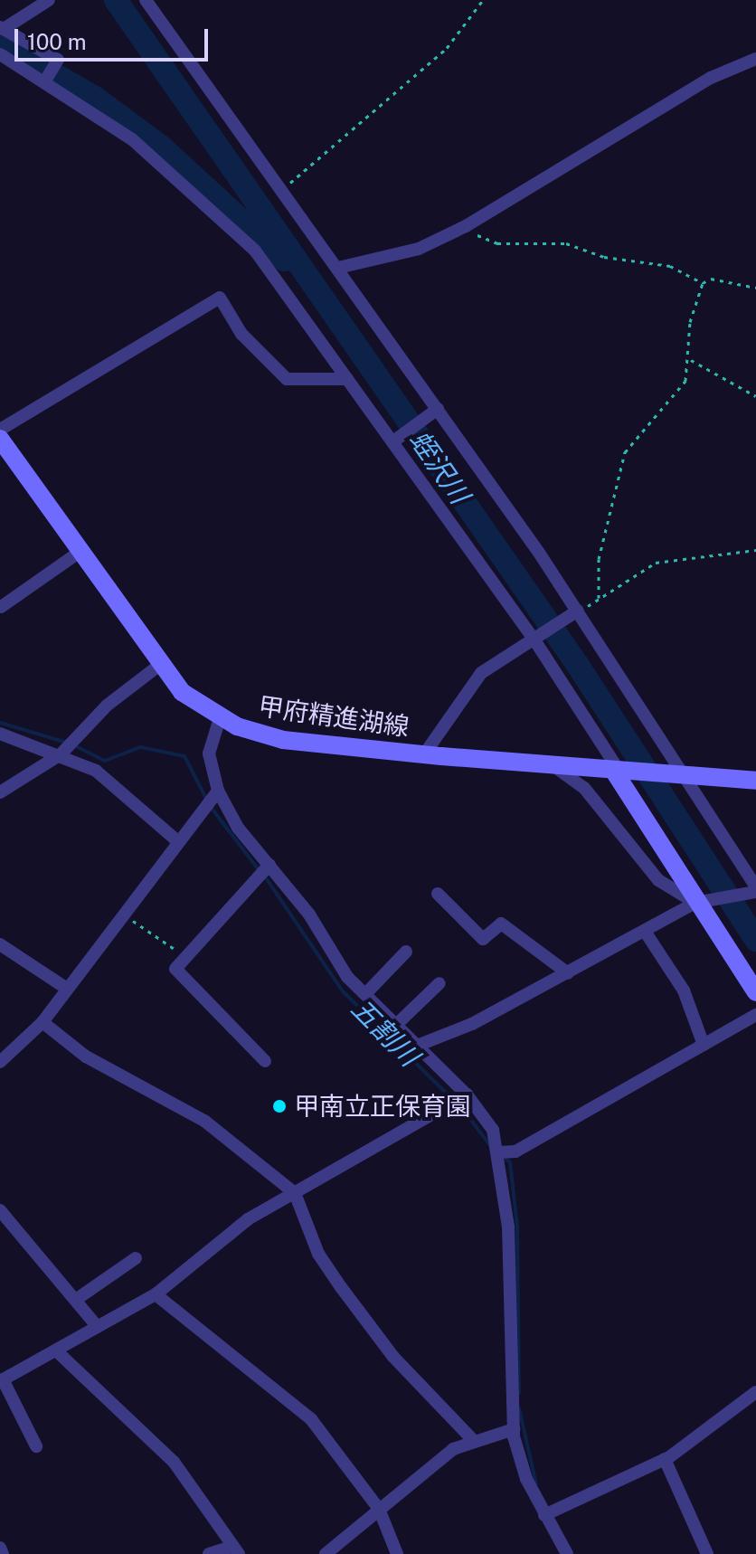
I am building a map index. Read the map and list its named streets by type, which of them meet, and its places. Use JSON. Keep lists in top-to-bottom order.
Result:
{
  "streets": {
    "main road": ["甲府精進湖線"]
  },
  "water": ["蛭沢川", "五割川"],
  "places": ["甲南立正保育園"],
  "scale_bar": "100 m"
}
